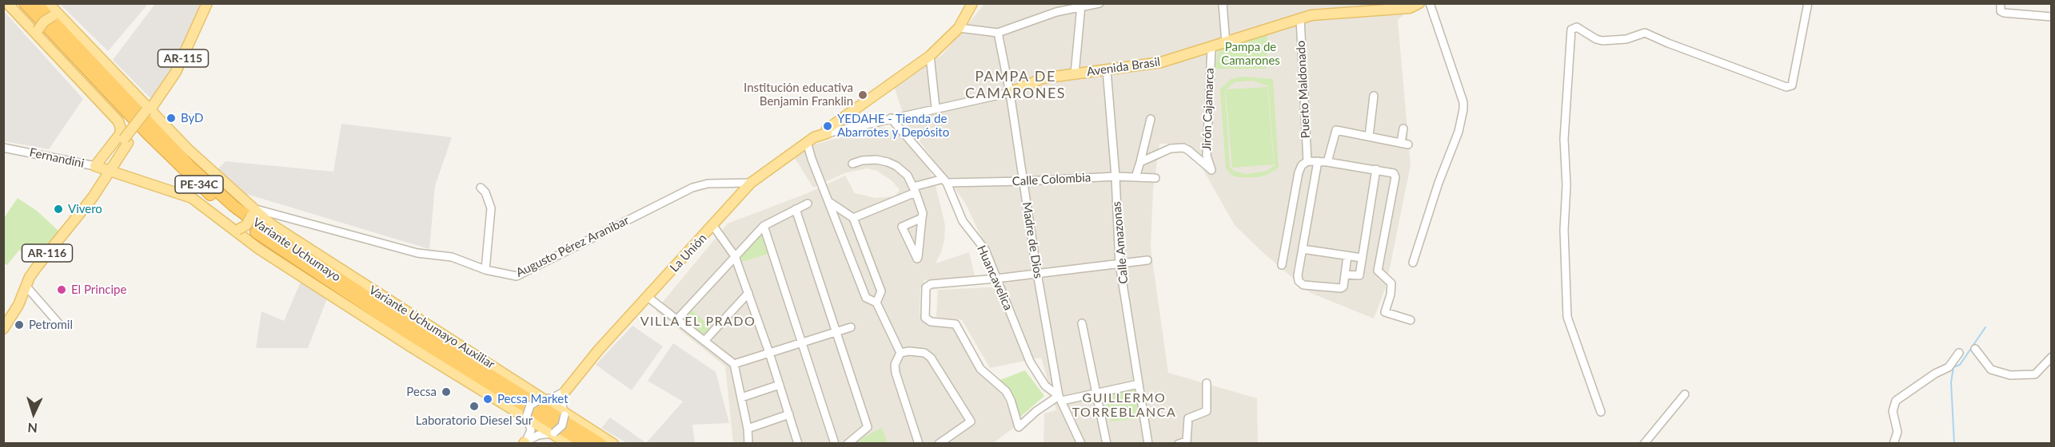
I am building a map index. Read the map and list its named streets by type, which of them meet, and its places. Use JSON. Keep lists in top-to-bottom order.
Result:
{
  "streets": {
    "highway": ["PE-34C", "Variante Uchumayo"],
    "main road": [
      "AR-115",
      "Avenida Brasil",
      "AR-116",
      "La Unión",
      "Variante Uchumayo Auxiliar"
    ],
    "street": [
      "Puerto Maldonado",
      "Jirón Cajamarca",
      "Fernandini",
      "Calle Colombia",
      "Madre de Dios",
      "Calle Amazonas",
      "Augusto Pérez Aranibar",
      "Huancavelica"
    ]
  },
  "crossings": [
    ["AR-115", "Variante Uchumayo"],
    ["AR-115", "AR-116"],
    ["Avenida Brasil", "Puerto Maldonado"],
    ["Avenida Brasil", "Jirón Cajamarca"],
    ["Avenida Brasil", "Madre de Dios"],
    ["Avenida Brasil", "Calle Amazonas"],
    ["Avenida Brasil", "La Unión"],
    ["Avenida Brasil", "Huancavelica"],
    ["Fernandini", "Variante Uchumayo"],
    ["Fernandini", "AR-116"],
    ["Calle Colombia", "Madre de Dios"],
    ["Calle Colombia", "Calle Amazonas"],
    ["Calle Colombia", "Huancavelica"],
    ["Madre de Dios", "Huancavelica"],
    ["Augusto Pérez Aranibar", "Variante Uchumayo"],
    ["Augusto Pérez Aranibar", "La Unión"],
    ["Augusto Pérez Aranibar", "Variante Uchumayo Auxiliar"],
    ["Variante Uchumayo", "AR-116"],
    ["Variante Uchumayo", "Variante Uchumayo Auxiliar"]
  ],
  "districts": ["PAMPA DE CAMARONES", "VILLA EL PRADO", "GUILLERMO TORREBLANCA"],
  "parks": ["Pampa de Camarones"],
  "places": [
    "Institución educativa Benjamin Franklin",
    "ByD",
    "YEDAHE - Tienda de Abarrotes y Depósito",
    "Vivero",
    "El Principe",
    "Petromil",
    "Pecsa",
    "Pecsa Market",
    "Laboratorio Diesel Sur"
  ],
  "north": "bottom"
}
